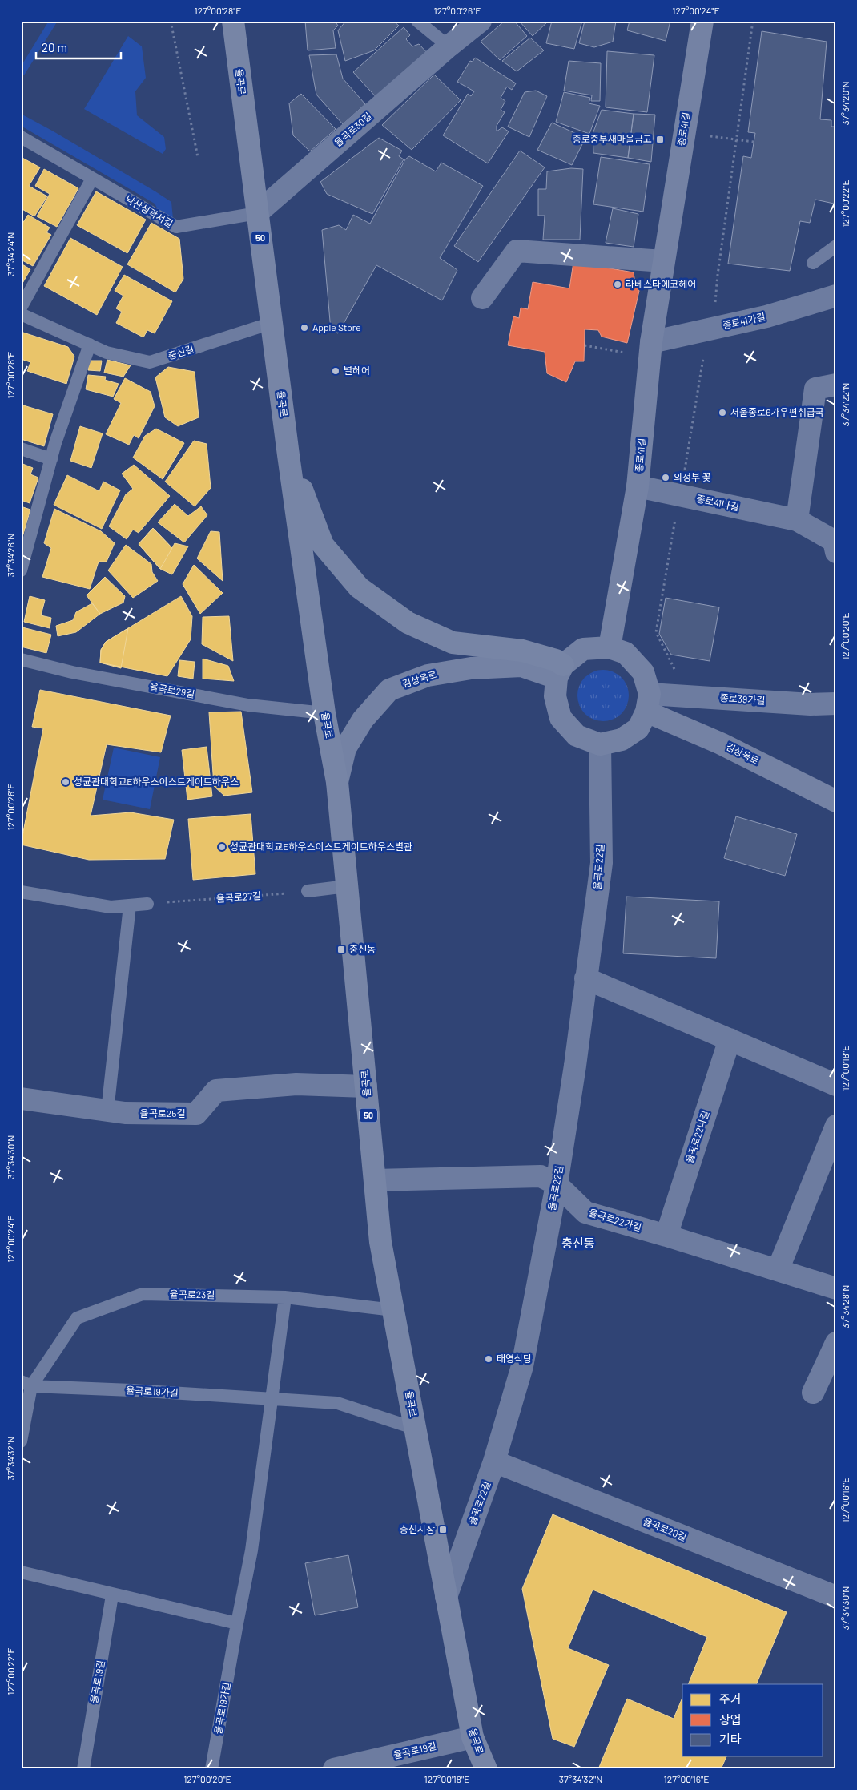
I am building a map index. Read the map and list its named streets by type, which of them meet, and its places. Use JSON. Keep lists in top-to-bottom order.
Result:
{
  "streets": {
    "main road": ["율곡로", "50"],
    "street": [
      "종로41길",
      "율곡로30길",
      "종로41가길",
      "종로41나길",
      "김상옥로",
      "종로39가길",
      "율곡로22길",
      "율곡로25길",
      "율곡로22나길",
      "율곡로22가길",
      "율곡로20길",
      "율곡로19길"
    ],
    "lane": [
      "낙산성곽서길",
      "충신길",
      "율곡로29길",
      "율곡로23길",
      "율곡로19가길"
    ],
    "path": ["율곡로27길"]
  },
  "crossings": [
    ["율곡로", "율곡로30길"],
    ["율곡로", "낙산성곽서길"],
    ["율곡로", "충신길"],
    ["율곡로", "김상옥로"],
    ["율곡로", "율곡로29길"],
    ["율곡로", "율곡로22길"],
    ["율곡로", "율곡로25길"],
    ["율곡로", "율곡로22가길"],
    ["율곡로", "율곡로23길"],
    ["율곡로", "율곡로19가길"],
    ["율곡로", "율곡로19길"],
    ["종로41길", "종로41가길"],
    ["종로41길", "종로41나길"],
    ["종로41길", "김상옥로"],
    ["종로41길", "종로39가길"],
    ["종로41길", "율곡로22길"],
    ["율곡로30길", "낙산성곽서길"],
    ["김상옥로", "종로39가길"],
    ["김상옥로", "율곡로22길"],
    ["종로39가길", "율곡로22길"],
    ["율곡로22길", "율곡로22가길"],
    ["율곡로22길", "율곡로20길"],
    ["율곡로22나길", "율곡로22가길"],
    ["율곡로23길", "율곡로19가길"]
  ],
  "districts": ["충신동"],
  "places": {
    "transit": ["종로중부새마을금고", "충신동", "충신시장"],
    "other": [
      "라베스타에코헤어",
      "Apple Store",
      "별헤어",
      "서울종로6가우편취급국",
      "의정부 꽃",
      "성균관대학교E하우스이스트게이트하우스",
      "성균관대학교E하우스이스트게이트하우스별관",
      "태영식당"
    ]
  },
  "legend": ["주거", "상업", "기타"],
  "scale_bar": "20 m",
  "coordinates": [
    "127°00'28\"E",
    "127°00'26\"E",
    "127°00'24\"E",
    "37°34'20\"N",
    "127°00'22\"E",
    "37°34'24\"N",
    "37°34'22\"N",
    "37°34'26\"N",
    "127°00'20\"E",
    "127°00'18\"E",
    "37°34'30\"N",
    "37°34'28\"N",
    "37°34'32\"N",
    "127°00'16\"E"
  ]
}
